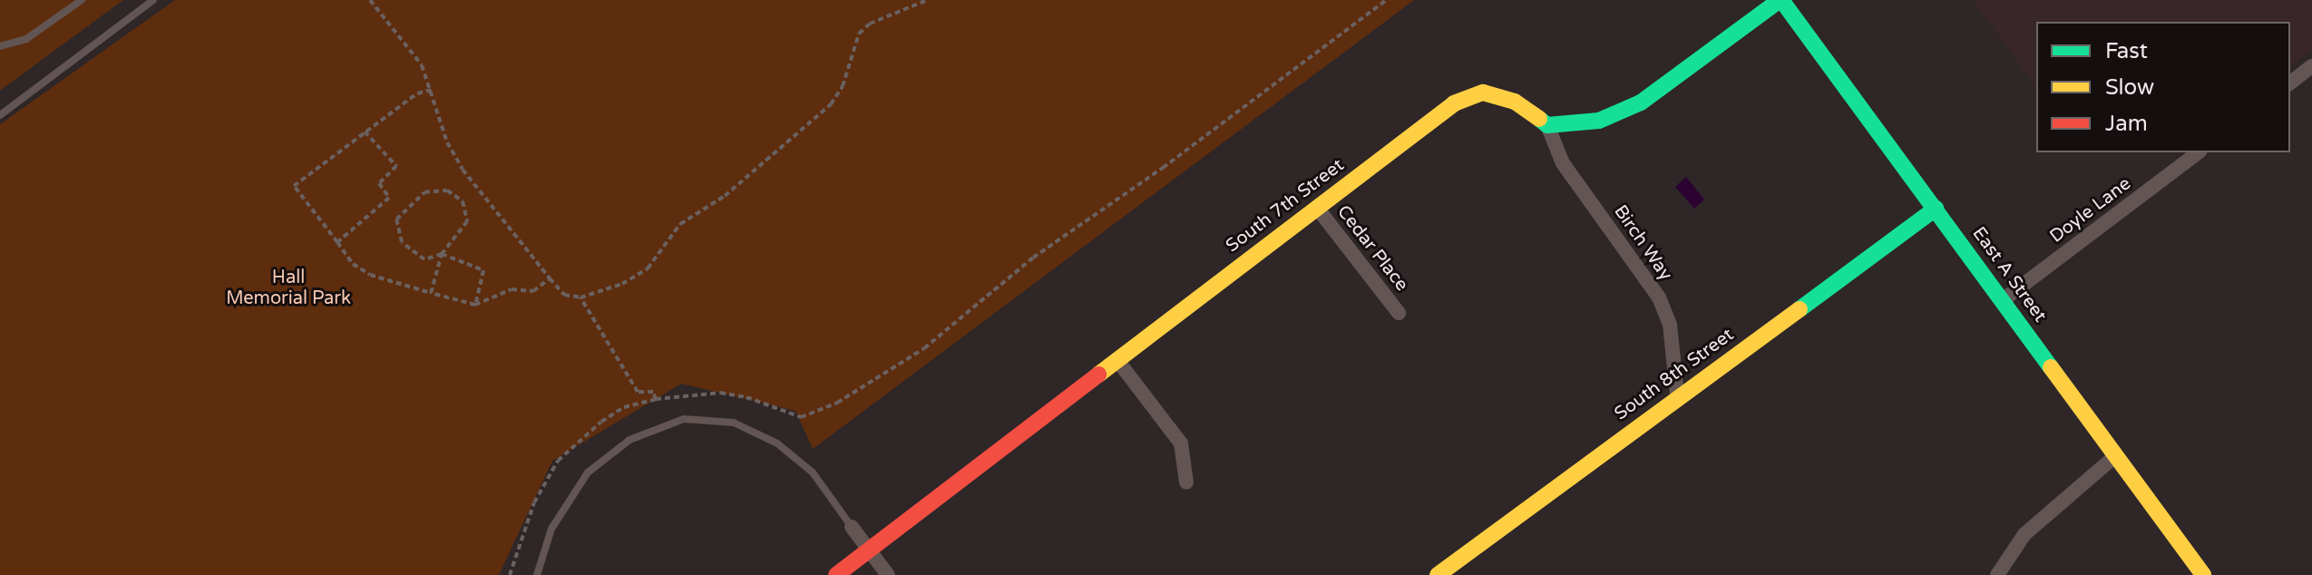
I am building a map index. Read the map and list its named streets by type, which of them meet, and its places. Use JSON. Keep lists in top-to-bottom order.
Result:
{
  "streets": {
    "street": [
      "South 7th Street",
      "Doyle Lane",
      "Birch Way",
      "Cedar Place",
      "East A Street",
      "South 8th Street"
    ]
  },
  "crossings": [
    ["South 7th Street", "Birch Way"],
    ["South 7th Street", "Cedar Place"],
    ["Doyle Lane", "East A Street"],
    ["Birch Way", "South 8th Street"],
    ["East A Street", "South 8th Street"]
  ],
  "parks": ["Hall Memorial Park"],
  "legend": ["Fast", "Slow", "Jam"]
}
